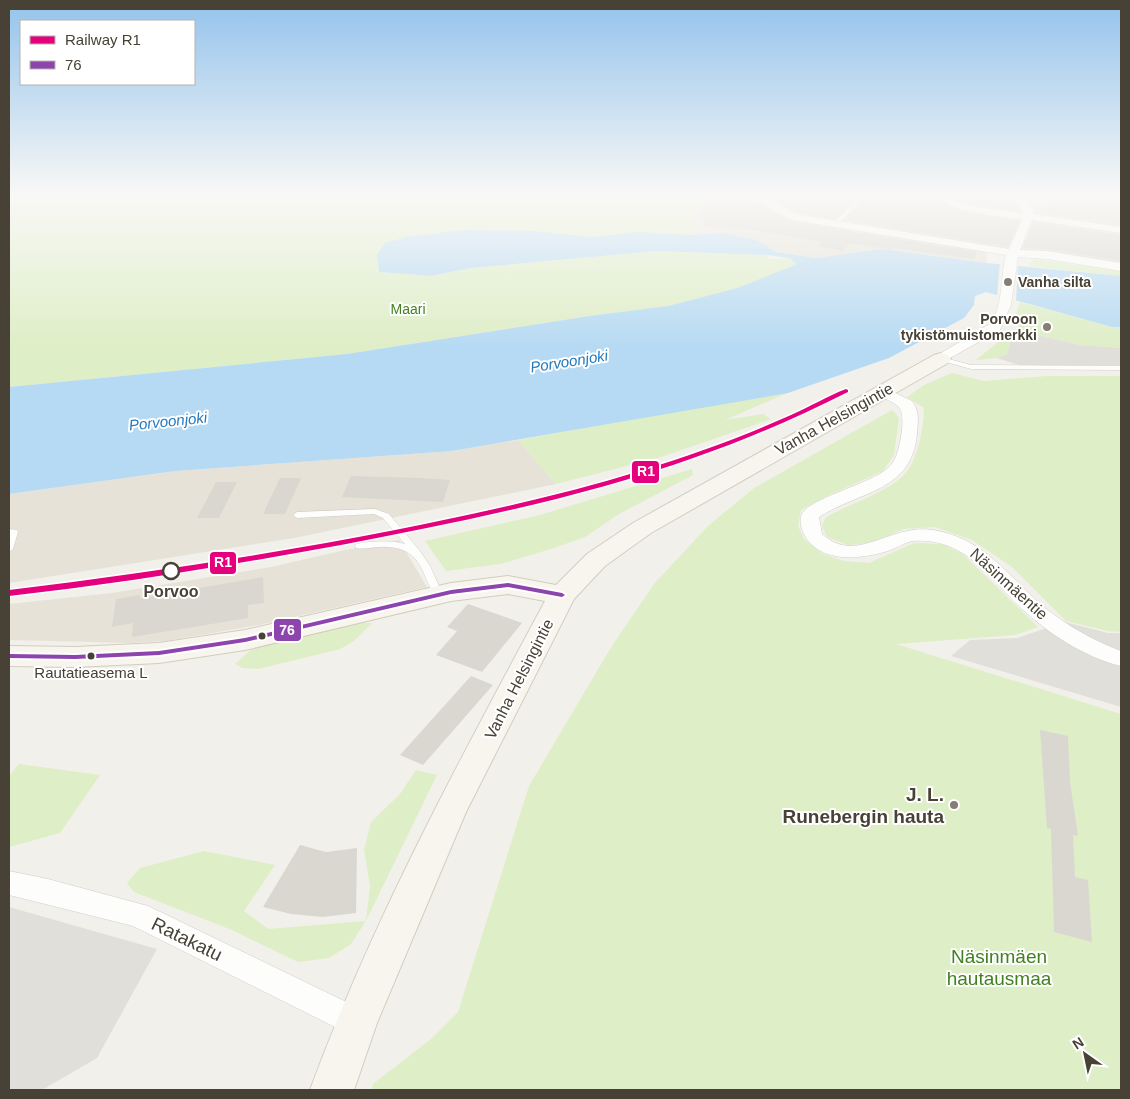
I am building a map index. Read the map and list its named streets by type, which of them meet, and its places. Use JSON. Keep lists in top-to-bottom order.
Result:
{
  "streets": {
    "street": ["Vanha Helsingintie", "Näsinmäentie", "Ratakatu"]
  },
  "crossings": [
    ["Vanha Helsingintie", "Näsinmäentie"],
    ["Vanha Helsingintie", "Ratakatu"]
  ],
  "water": ["Porvoonjoki"],
  "parks": ["Maari", "Näsinmäen hautausmaa"],
  "places": [
    "Vanha silta",
    "Porvoon tykistömuistomerkki",
    "Porvoo",
    "Rautatieasema L",
    "J. L. Runebergin hauta"
  ],
  "lines": ["rail line R1", "transit line 76"],
  "legend": ["Railway R1", "76"],
  "north": "top left"
}
